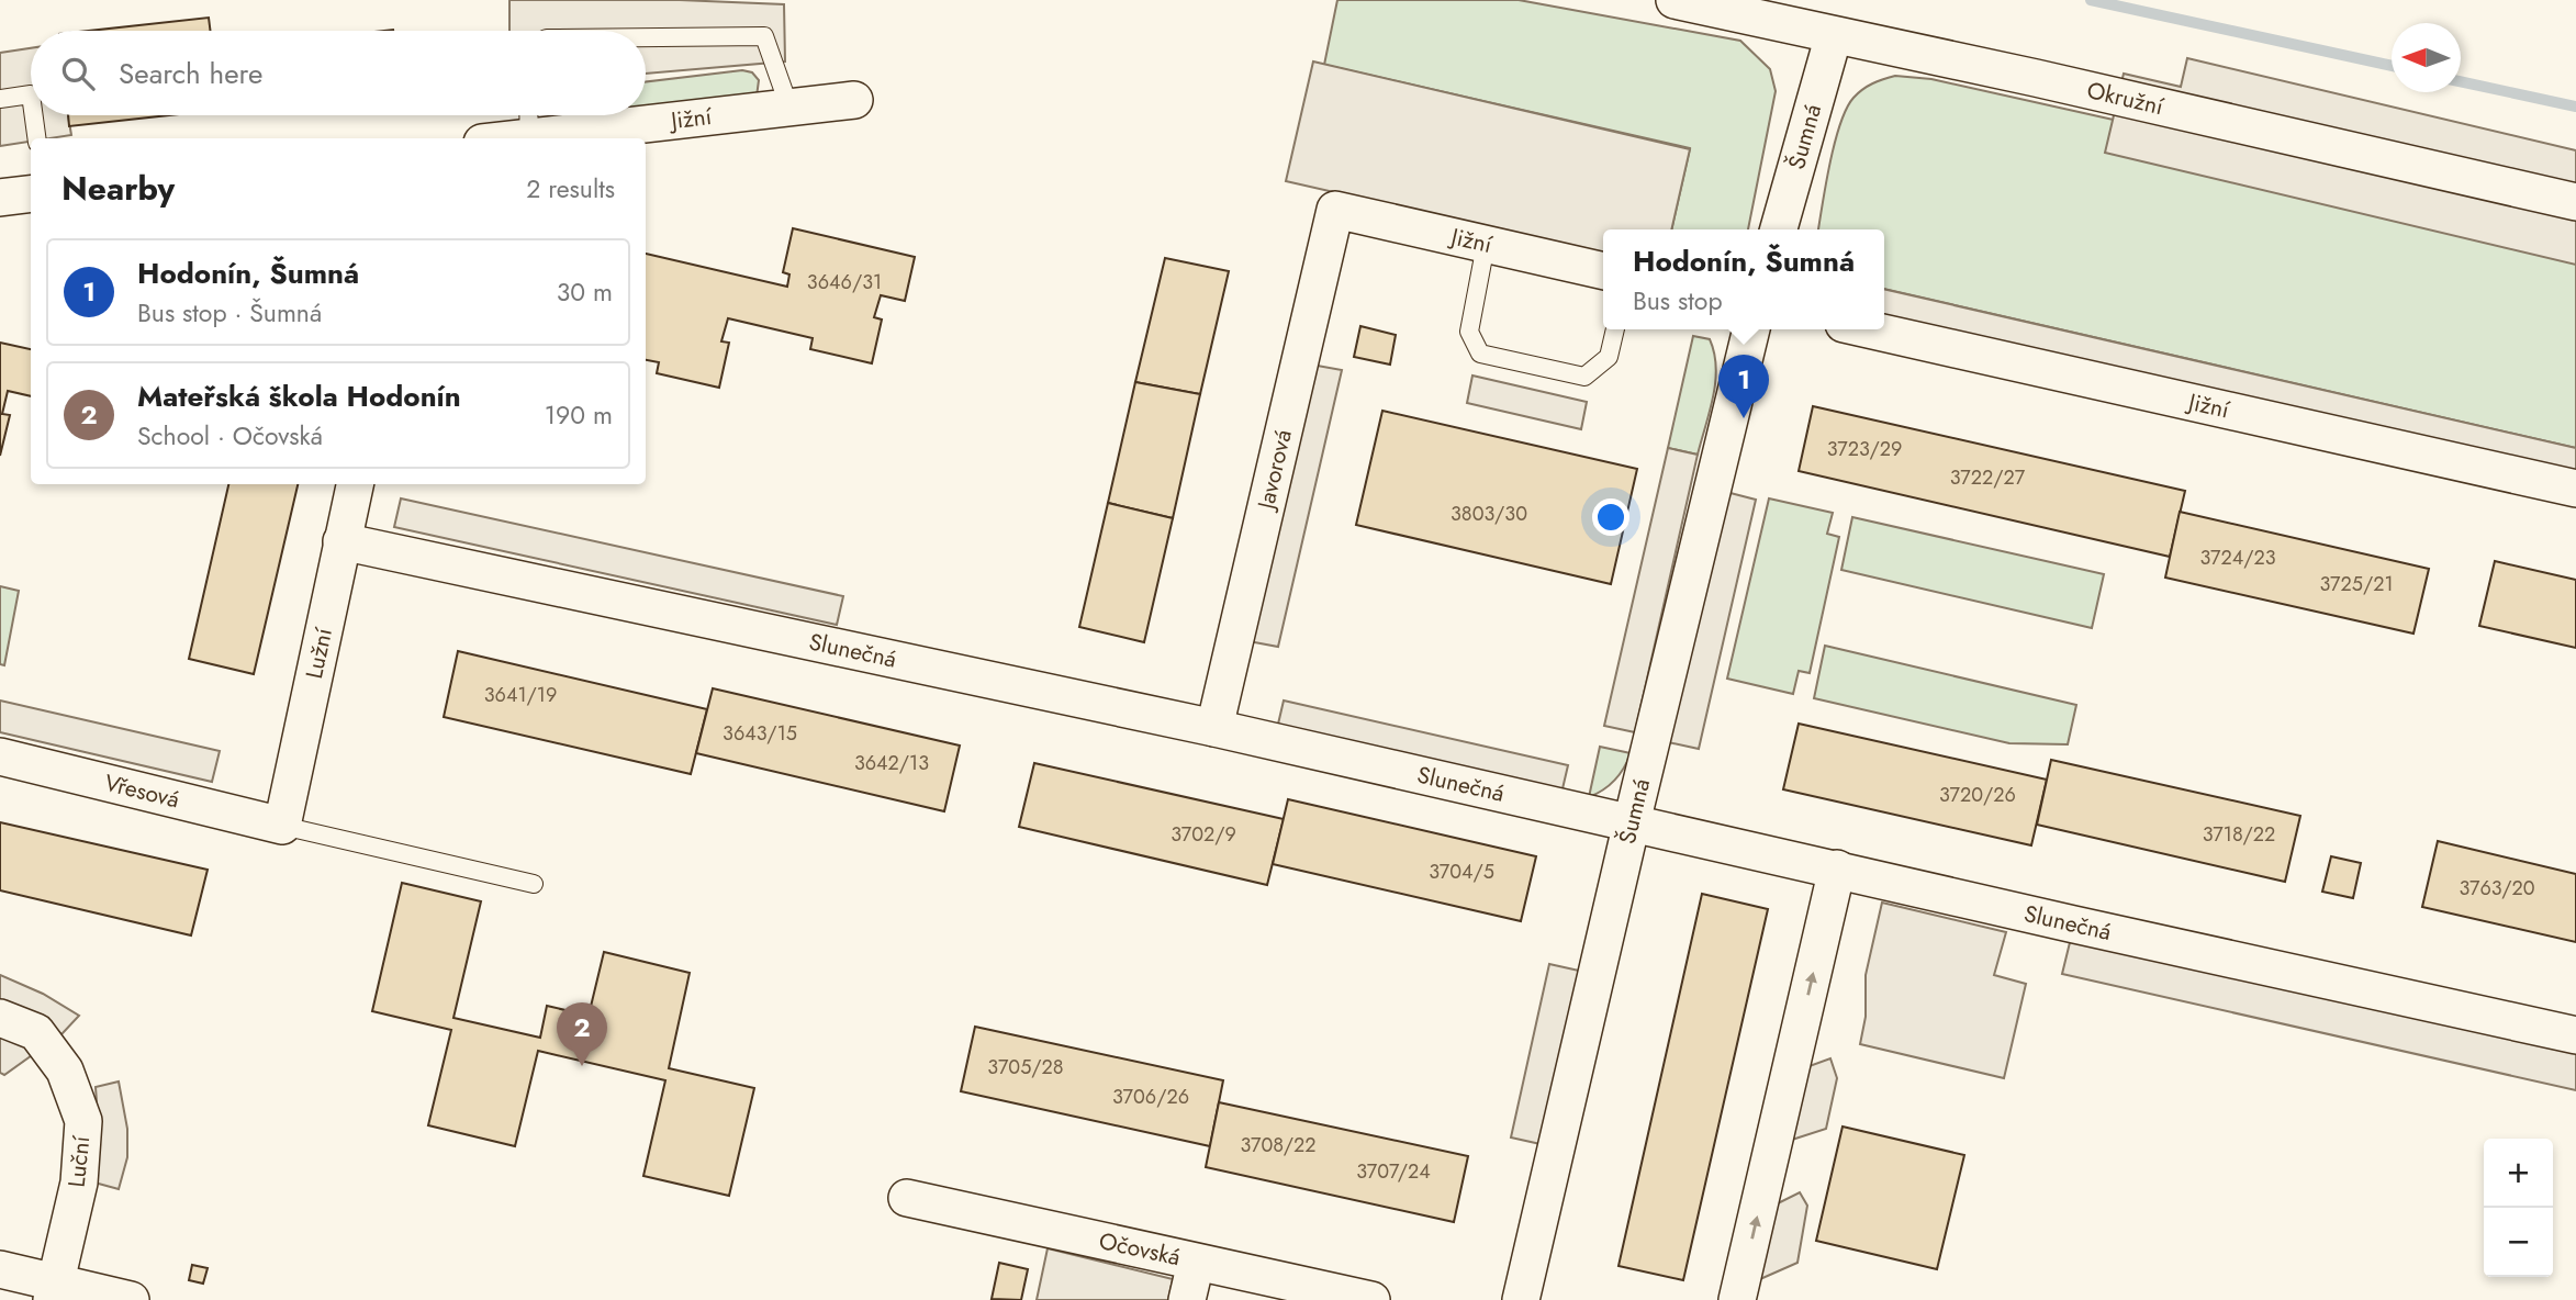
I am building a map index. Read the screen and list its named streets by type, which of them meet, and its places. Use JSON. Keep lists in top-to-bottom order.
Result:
{
  "streets": {
    "street": [
      "Okružní",
      "Jižní",
      "Šumná",
      "Javorová",
      "Slunečná",
      "Lužní",
      "Vřesová",
      "Luční",
      "Očovská"
    ]
  },
  "crossings": [
    ["Okružní", "Šumná"],
    ["Jižní", "Javorová"],
    ["Šumná", "Slunečná"],
    ["Javorová", "Slunečná"],
    ["Slunečná", "Lužní"],
    ["Lužní", "Vřesová"]
  ],
  "house_numbers": [
    "3646/31",
    "3723/29",
    "3722/27",
    "3803/30",
    "3724/23",
    "3725/21",
    "3641/19",
    "3643/15",
    "3642/13",
    "3720/26",
    "3702/9",
    "3718/22",
    "3704/5",
    "3763/20",
    "3705/28",
    "3706/26",
    "3708/22",
    "3707/24"
  ],
  "north": "left",
  "page": {
    "search": "Search here",
    "heading": ["Nearby", "2 results"],
    "popup": ["Hodonín, Šumná", "Bus stop"],
    "list": [
      {
        "mark": "1",
        "name": "Hodonín, Šumná",
        "note": "Bus stop · Šumná",
        "value": "30 m"
      },
      {
        "mark": "2",
        "name": "Mateřská škola Hodonín",
        "note": "School · Očovská",
        "value": "190 m"
      }
    ],
    "pins": ["1", "2"],
    "map_buttons": ["+", "−"]
  }
}
